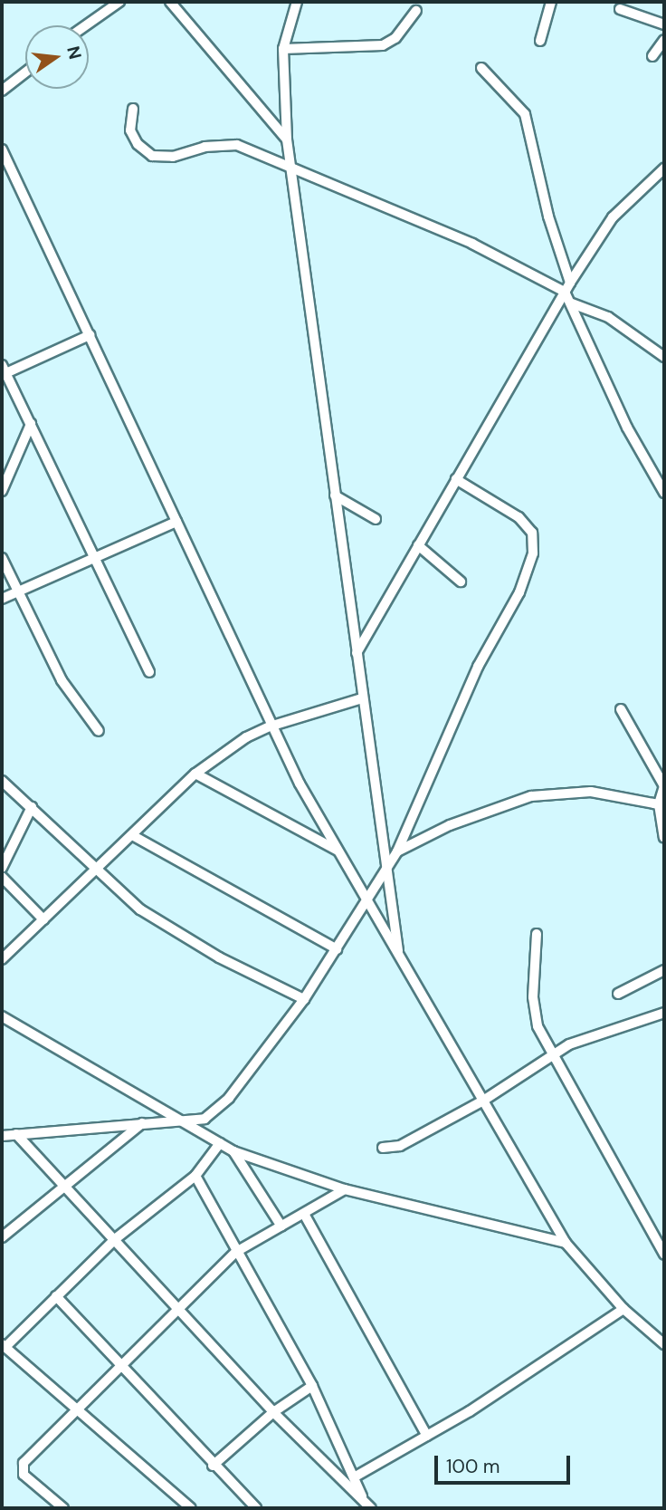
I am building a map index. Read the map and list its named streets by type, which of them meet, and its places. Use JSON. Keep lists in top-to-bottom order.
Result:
{
  "scale_bar": "100 m",
  "north": "right"
}
